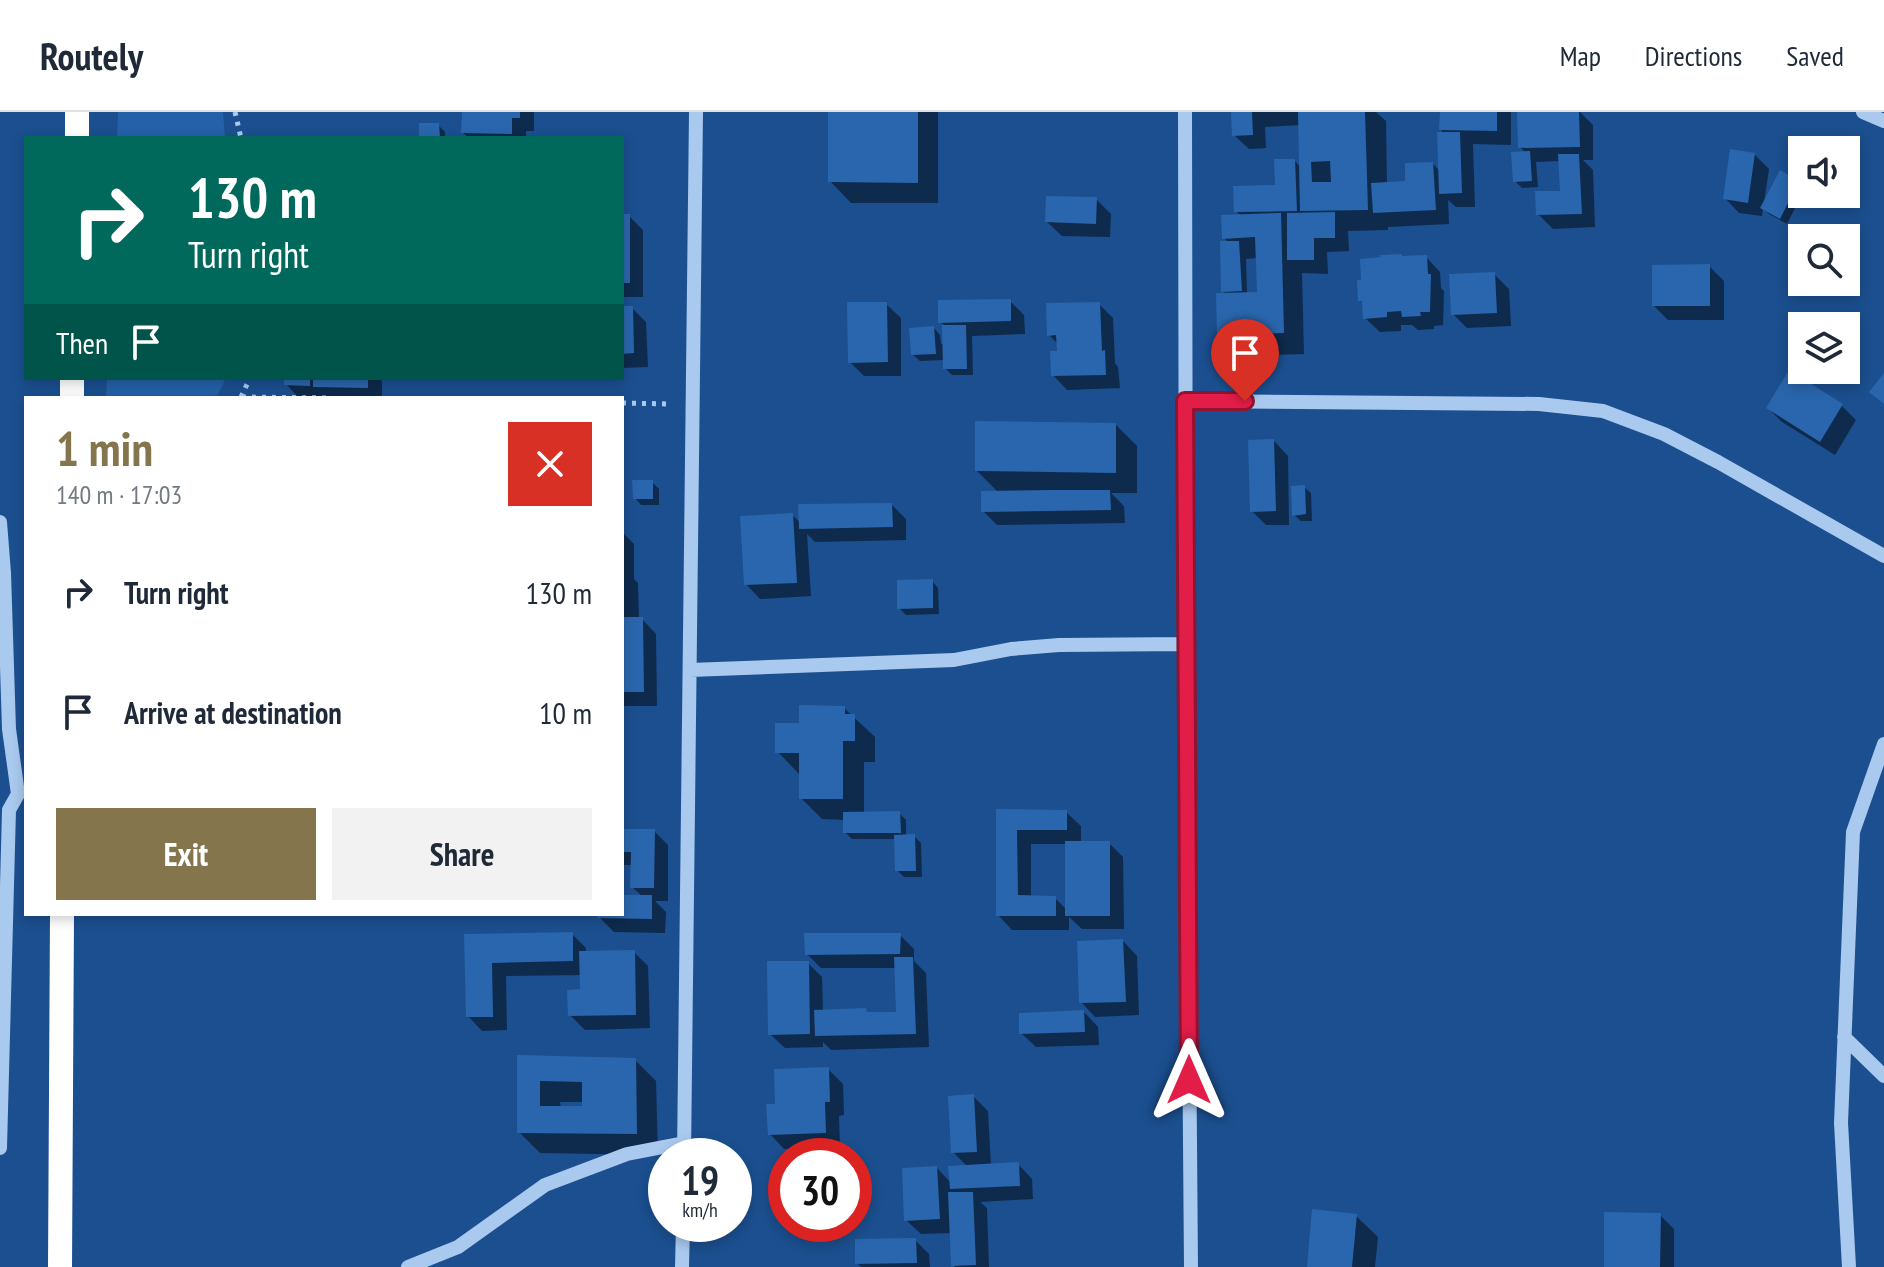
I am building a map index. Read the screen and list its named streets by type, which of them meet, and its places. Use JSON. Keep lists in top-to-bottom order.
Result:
{
  "page": {
    "header": "Routely",
    "nav": ["Map", "Directions", "Saved"],
    "turn": ["130 m", "Turn right"],
    "then": "Then",
    "heading": ["1 min", "140 m · 17:03"],
    "list": [
      {
        "name": "Turn right",
        "value": "130 m"
      },
      {
        "name": "Arrive at destination",
        "value": "10 m"
      }
    ],
    "buttons": ["Exit", "Share"],
    "speed": "19 km/h",
    "limit": "30"
  }
}
